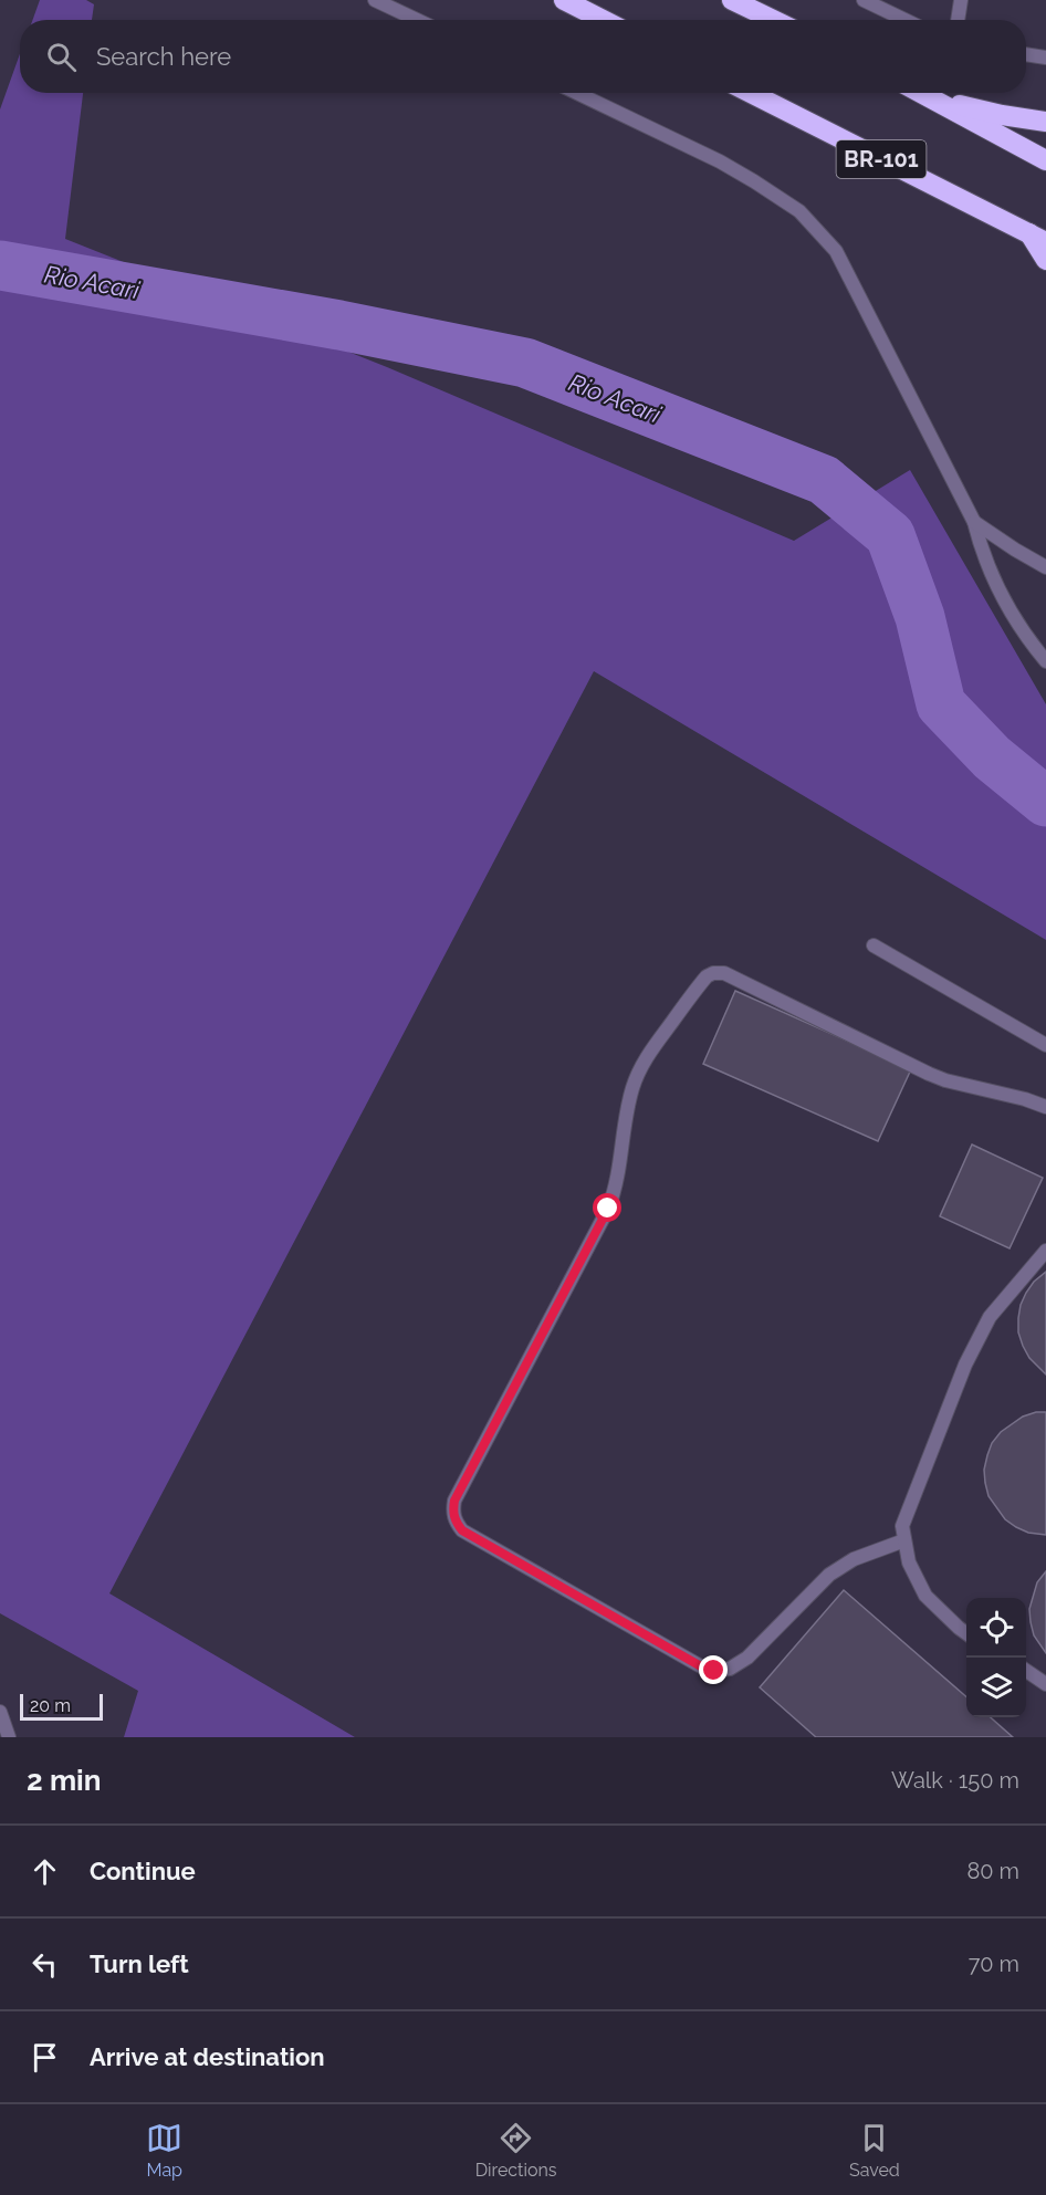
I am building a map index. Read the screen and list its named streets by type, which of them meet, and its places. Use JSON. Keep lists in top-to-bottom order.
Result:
{
  "streets": {
    "highway": ["BR-101"]
  },
  "water": ["Rio Acari"],
  "scale_bar": "20 m",
  "page": {
    "search": "Search here",
    "scale": "20 m",
    "heading": ["2 min", "Walk · 150 m"],
    "list": [
      ["Continue", "80 m"],
      ["Turn left", "70 m"],
      "Arrive at destination"
    ],
    "nav": ["Map", "Directions", "Saved"]
  }
}
